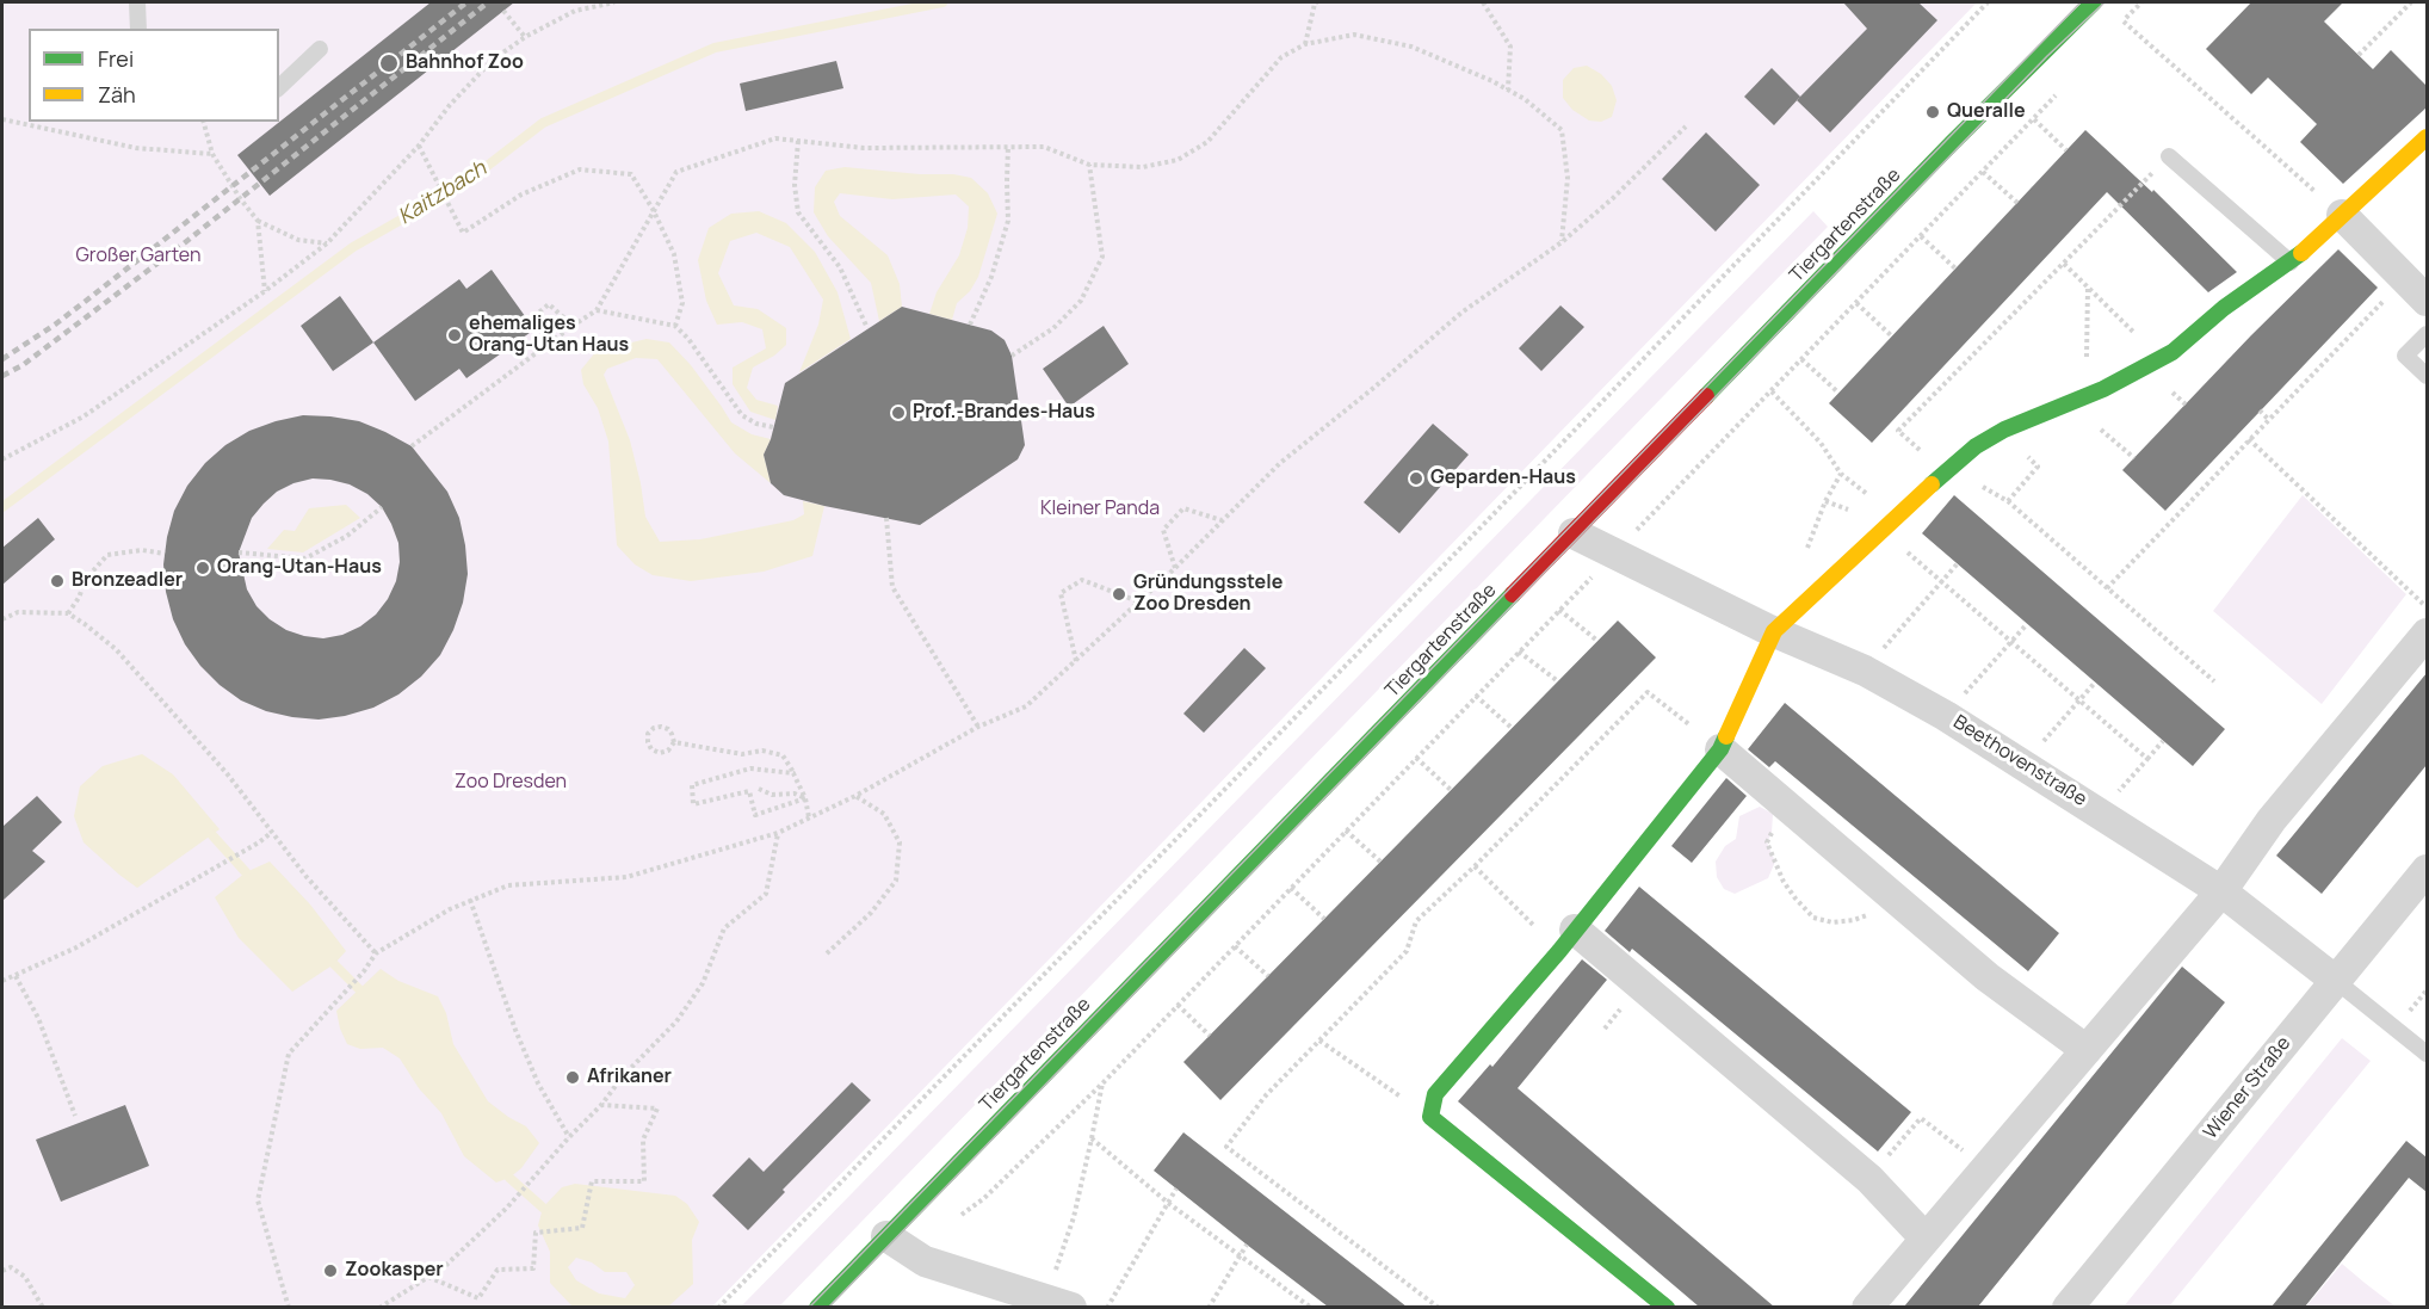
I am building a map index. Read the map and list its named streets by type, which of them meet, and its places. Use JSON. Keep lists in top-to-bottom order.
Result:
{
  "streets": {
    "main road": ["Tiergartenstraße"],
    "street": ["Beethovenstraße", "Wiener Straße"]
  },
  "crossings": [
    ["Tiergartenstraße", "Beethovenstraße"],
    ["Beethovenstraße", "Wiener Straße"]
  ],
  "water": ["Kaitzbach"],
  "parks": ["Großer Garten", "Kleiner Panda", "Zoo Dresden"],
  "places": [
    "Bahnhof Zoo",
    "Queralle",
    "ehemaliges Orang-Utan Haus",
    "Prof.-Brandes-Haus",
    "Geparden-Haus",
    "Orang-Utan-Haus",
    "Bronzeadler",
    "Gründungsstele Zoo Dresden",
    "Afrikaner",
    "Zookasper"
  ],
  "legend": ["Frei", "Zäh"]
}
